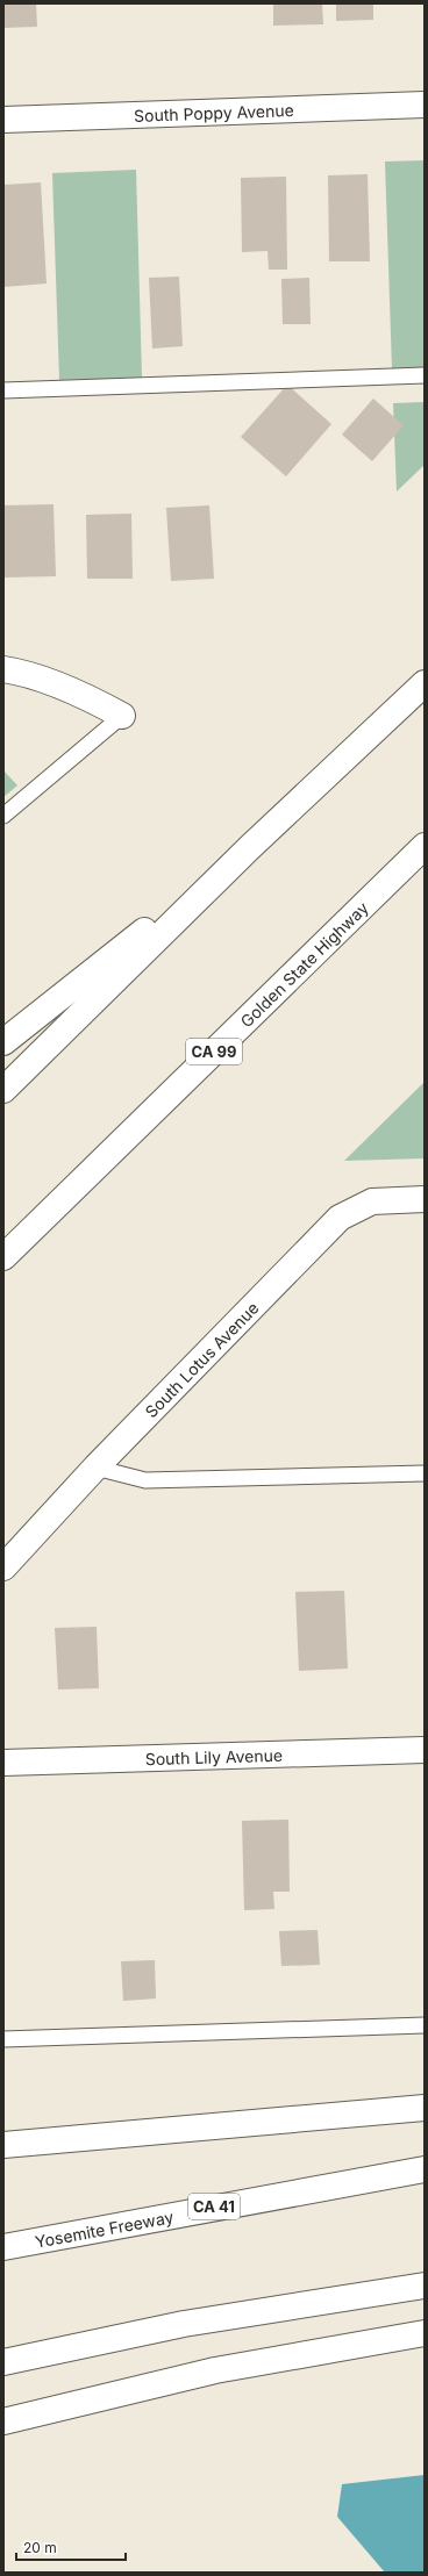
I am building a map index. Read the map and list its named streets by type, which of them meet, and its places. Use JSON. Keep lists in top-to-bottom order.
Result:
{
  "streets": {
    "main road": [
      "South Poppy Avenue",
      "Golden State Highway",
      "CA 99",
      "South Lotus Avenue",
      "South Lily Avenue",
      "CA 41",
      "Yosemite Freeway"
    ]
  },
  "scale_bar": "20 m"
}
